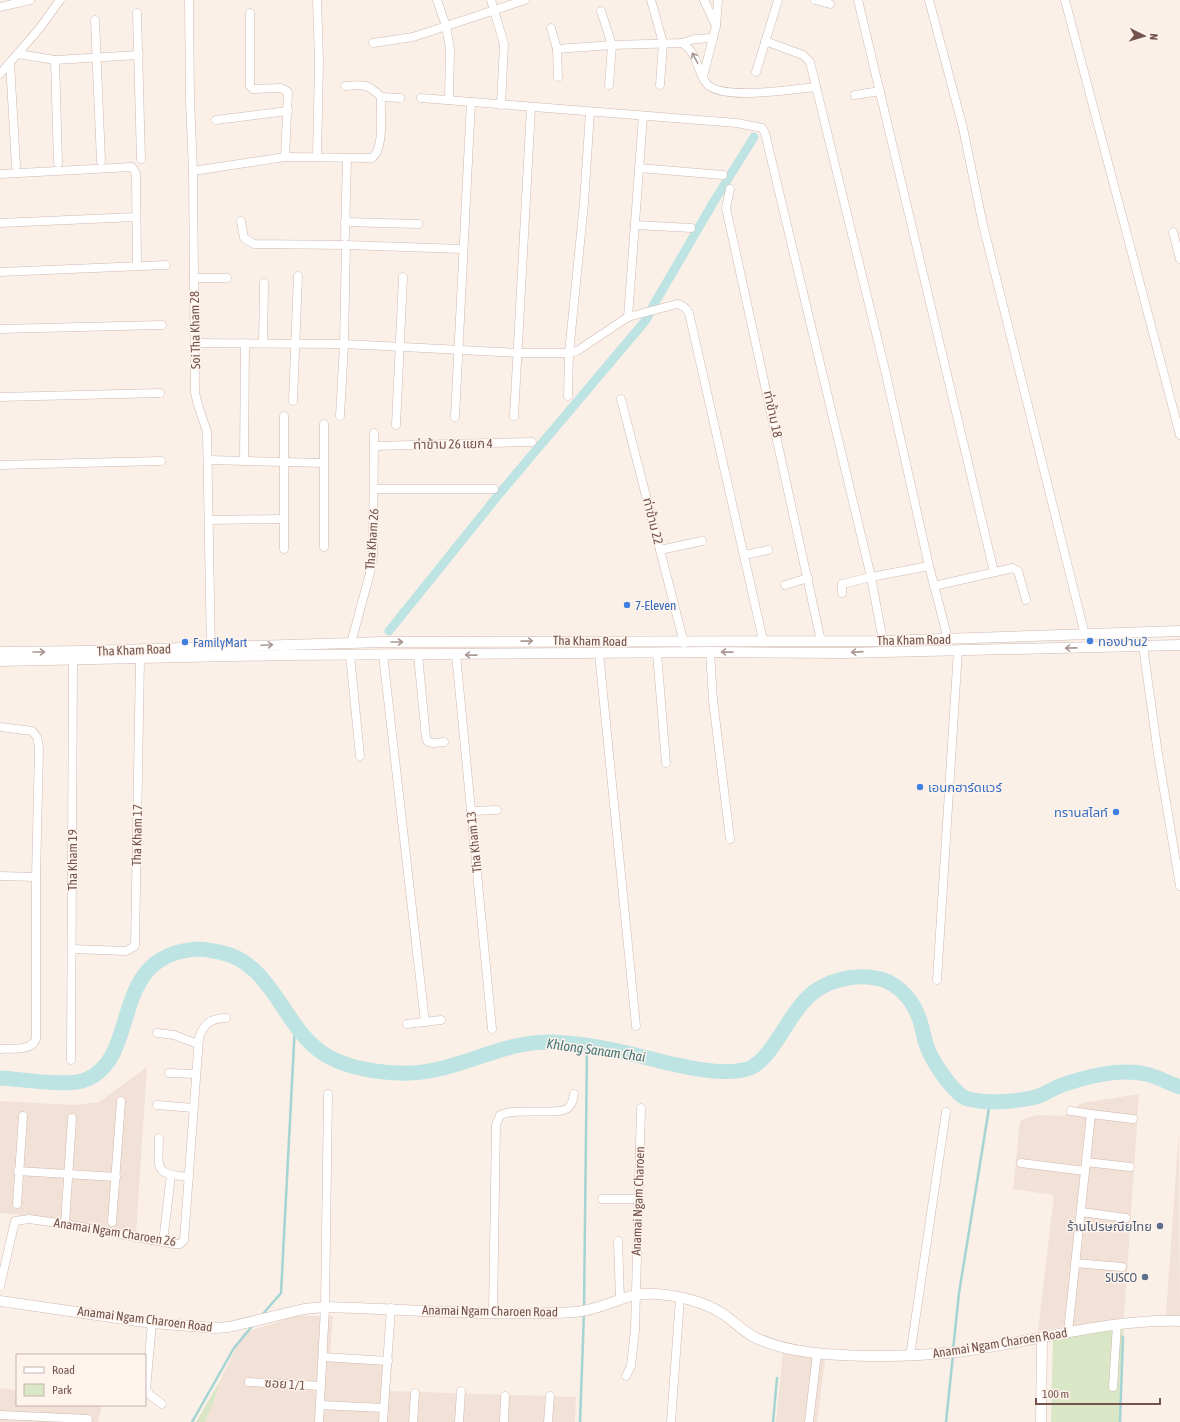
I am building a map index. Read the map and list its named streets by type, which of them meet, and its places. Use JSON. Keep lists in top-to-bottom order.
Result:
{
  "streets": {
    "street": [
      "Soi Tha Kham 28",
      "ท่าข้าม 18",
      "ท่าข้าม 26 แยก 4",
      "ท่าข้าม 22",
      "Tha Kham 26",
      "Tha Kham Road",
      "Tha Kham 17",
      "Tha Kham 13",
      "Tha Kham 19",
      "Anamai Ngam Charoen",
      "Anamai Ngam Charoen 26",
      "Anamai Ngam Charoen Road",
      "ซอย 1/1"
    ]
  },
  "crossings": [
    ["Soi Tha Kham 28", "Tha Kham Road"],
    ["ท่าข้าม 18", "Tha Kham Road"],
    ["ท่าข้าม 26 แยก 4", "Tha Kham 26"],
    ["ท่าข้าม 22", "Tha Kham Road"],
    ["Tha Kham 26", "Tha Kham Road"],
    ["Tha Kham Road", "Tha Kham 17"],
    ["Tha Kham Road", "Tha Kham 13"],
    ["Tha Kham Road", "Tha Kham 19"],
    ["Tha Kham 17", "Tha Kham 19"],
    ["Anamai Ngam Charoen", "Anamai Ngam Charoen Road"]
  ],
  "water": ["Khlong Sanam Chai"],
  "places": [
    "7-Eleven",
    "ทองปาน2",
    "FamilyMart",
    "เอนกฮาร์ดแวร์",
    "ทรานสไลท์",
    "ร้านไปรษณียไทย",
    "SUSCO"
  ],
  "legend": ["Road", "Park"],
  "scale_bar": "100 m",
  "north": "right"
}
